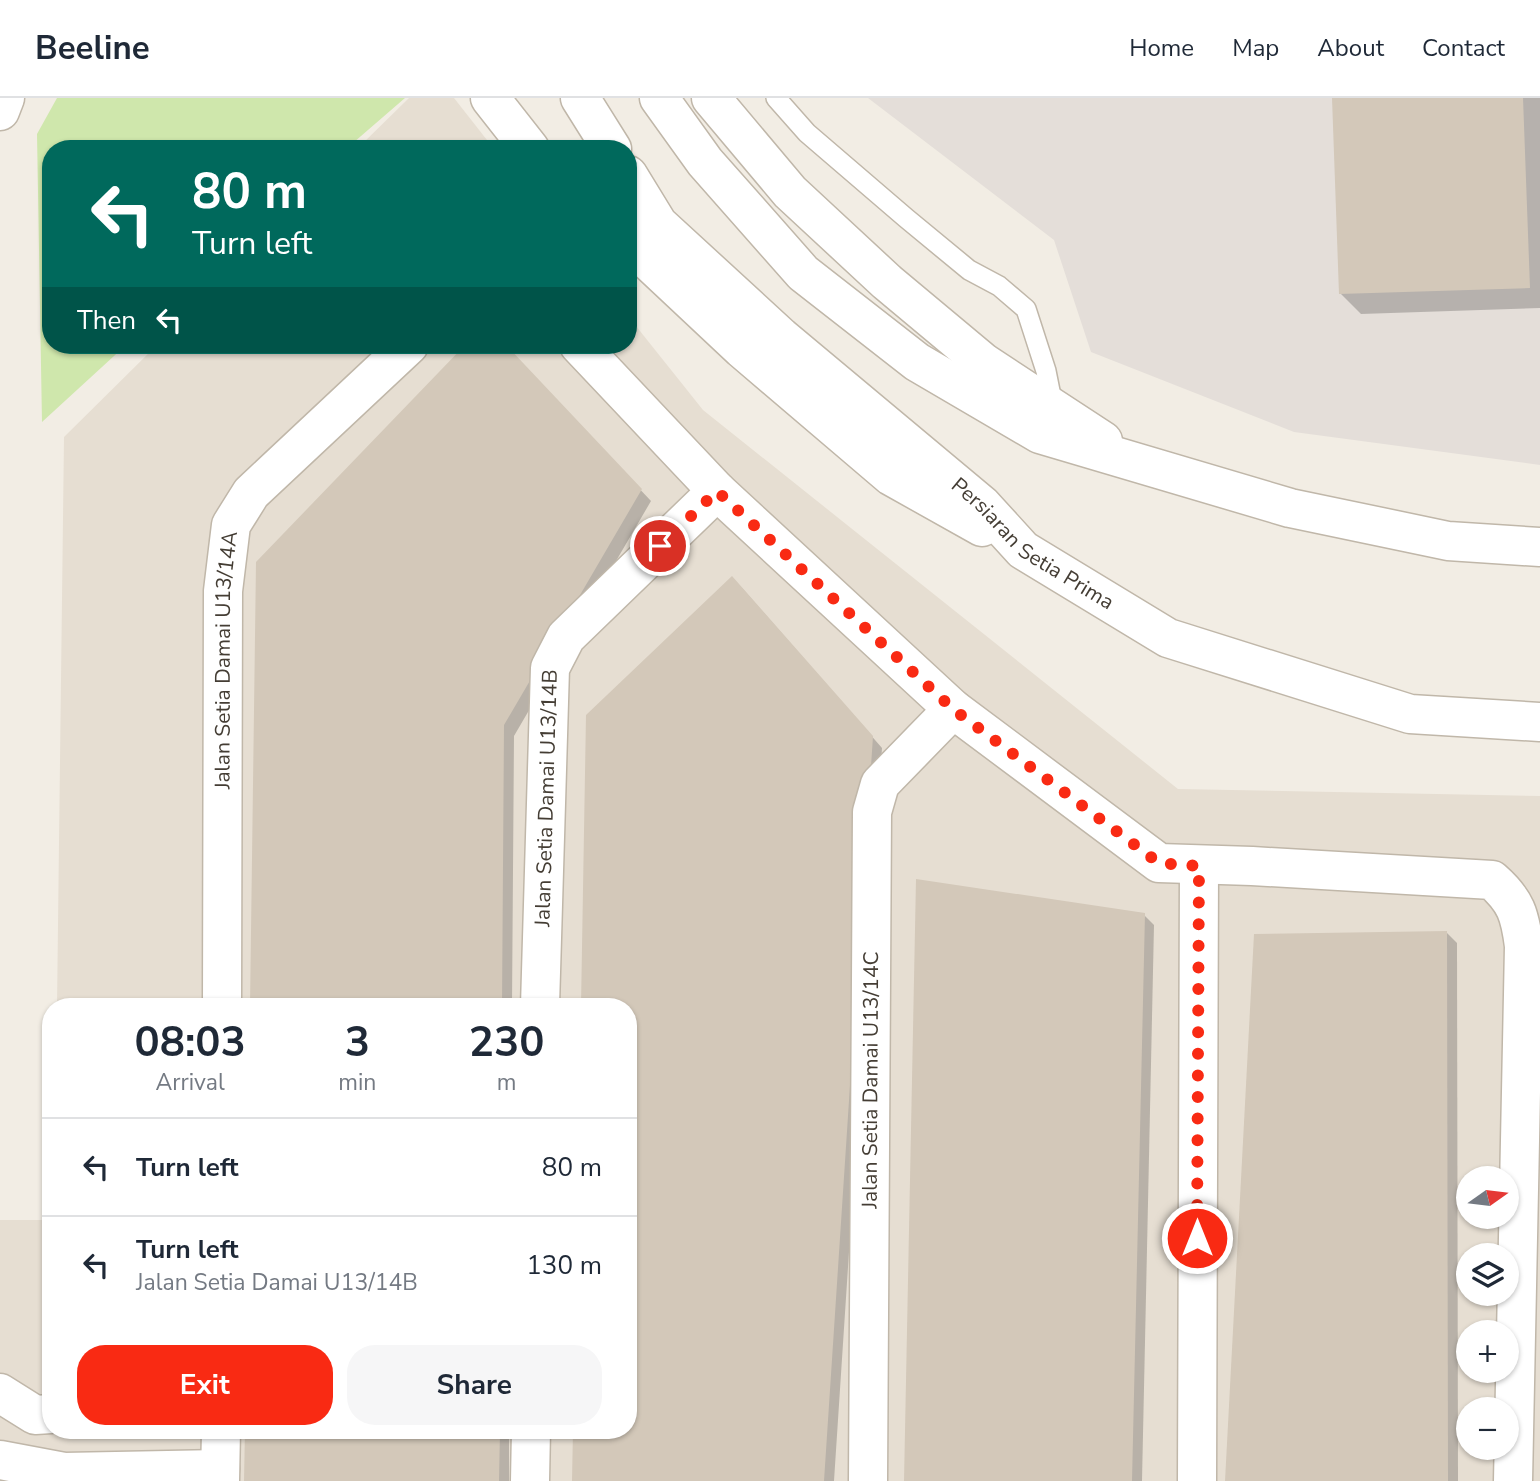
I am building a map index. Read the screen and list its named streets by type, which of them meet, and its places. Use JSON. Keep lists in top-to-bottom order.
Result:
{
  "streets": {
    "street": [
      "Persiaran Setia Prima",
      "Jalan Setia Damai U13/14A",
      "Jalan Setia Damai U13/14B",
      "Jalan Setia Damai U13/14C"
    ]
  },
  "north": "right",
  "page": {
    "header": "Beeline",
    "nav": [
      "Home",
      "Map",
      "About",
      "Contact"
    ],
    "turn": ["80 m", "Turn left"],
    "then": "Then",
    "eta": [
      "08:03",
      "Arrival",
      "3",
      "min",
      "230",
      "m"
    ],
    "list": [
      {
        "name": "Turn left",
        "value": "80 m"
      },
      {
        "name": "Turn left",
        "note": "Jalan Setia Damai U13/14B",
        "value": "130 m"
      }
    ],
    "map_buttons": ["+", "−"],
    "buttons": ["Exit", "Share"]
  }
}
